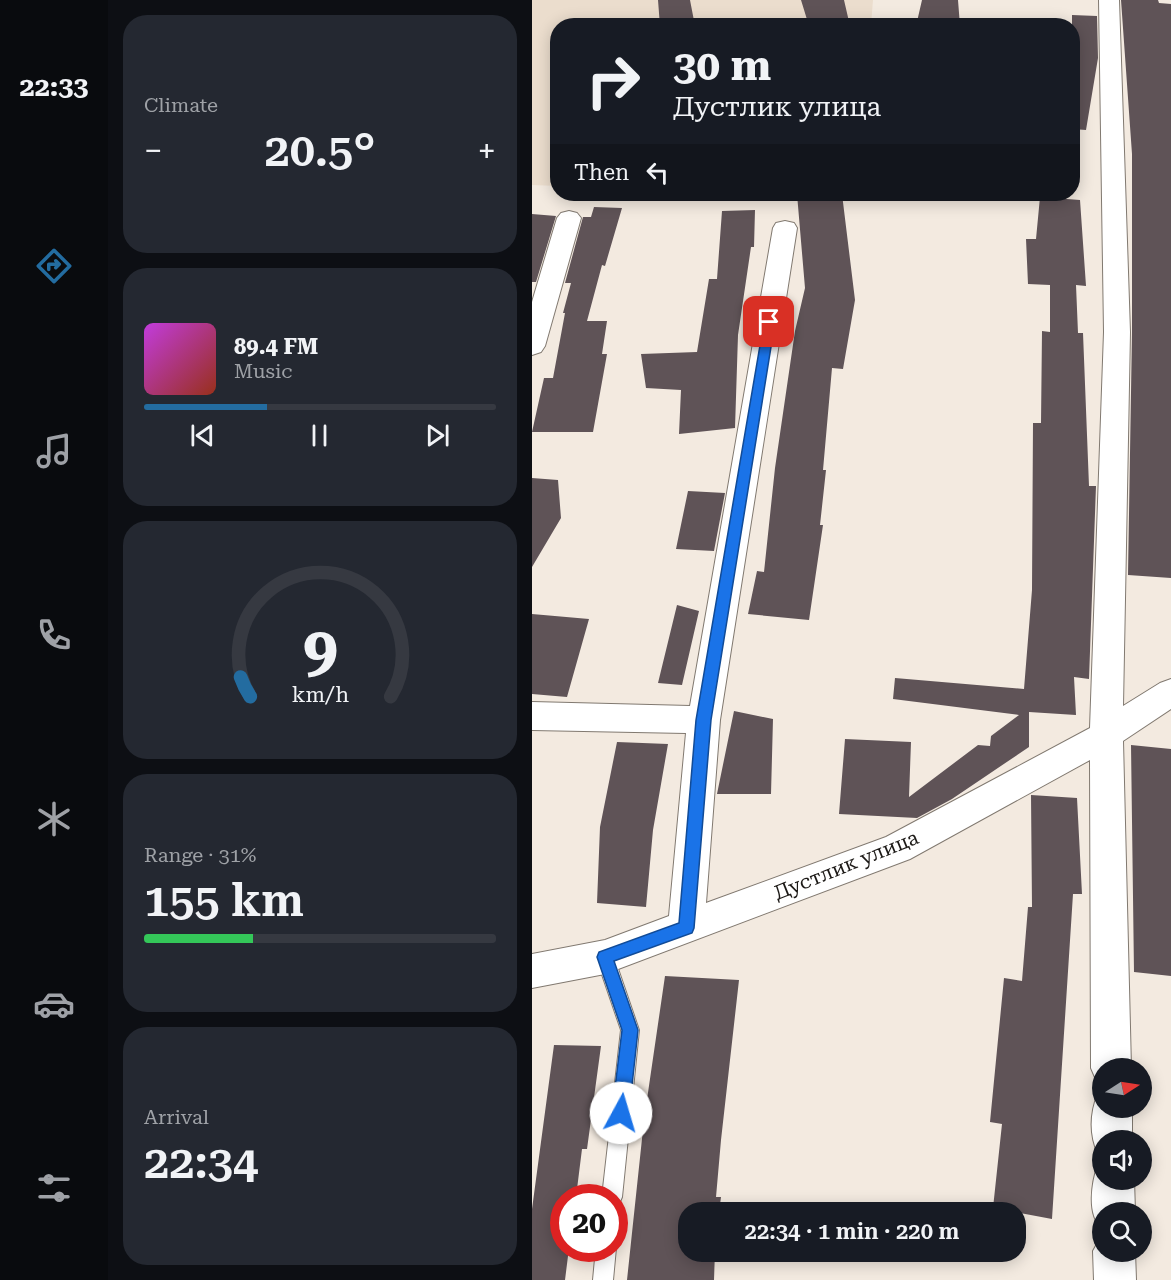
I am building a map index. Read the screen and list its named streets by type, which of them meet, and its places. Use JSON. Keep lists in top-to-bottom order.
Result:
{
  "streets": {
    "street": ["Дустлик улица"]
  },
  "north": "right",
  "page": {
    "tabs": "22:33",
    "tile": [
      "Climate",
      ["Range · 31%", "155 km"],
      ["Arrival", "22:34"]
    ],
    "turn": ["30 m", "Дустлик улица"],
    "heat": ["−", "20.5°", "+"],
    "then": "Then",
    "song": ["89.4 FM", "Music"],
    "limit": "20",
    "trip": "22:34 · 1 min · 220 m",
    "gauge": ["9", "km/h"]
  }
}
